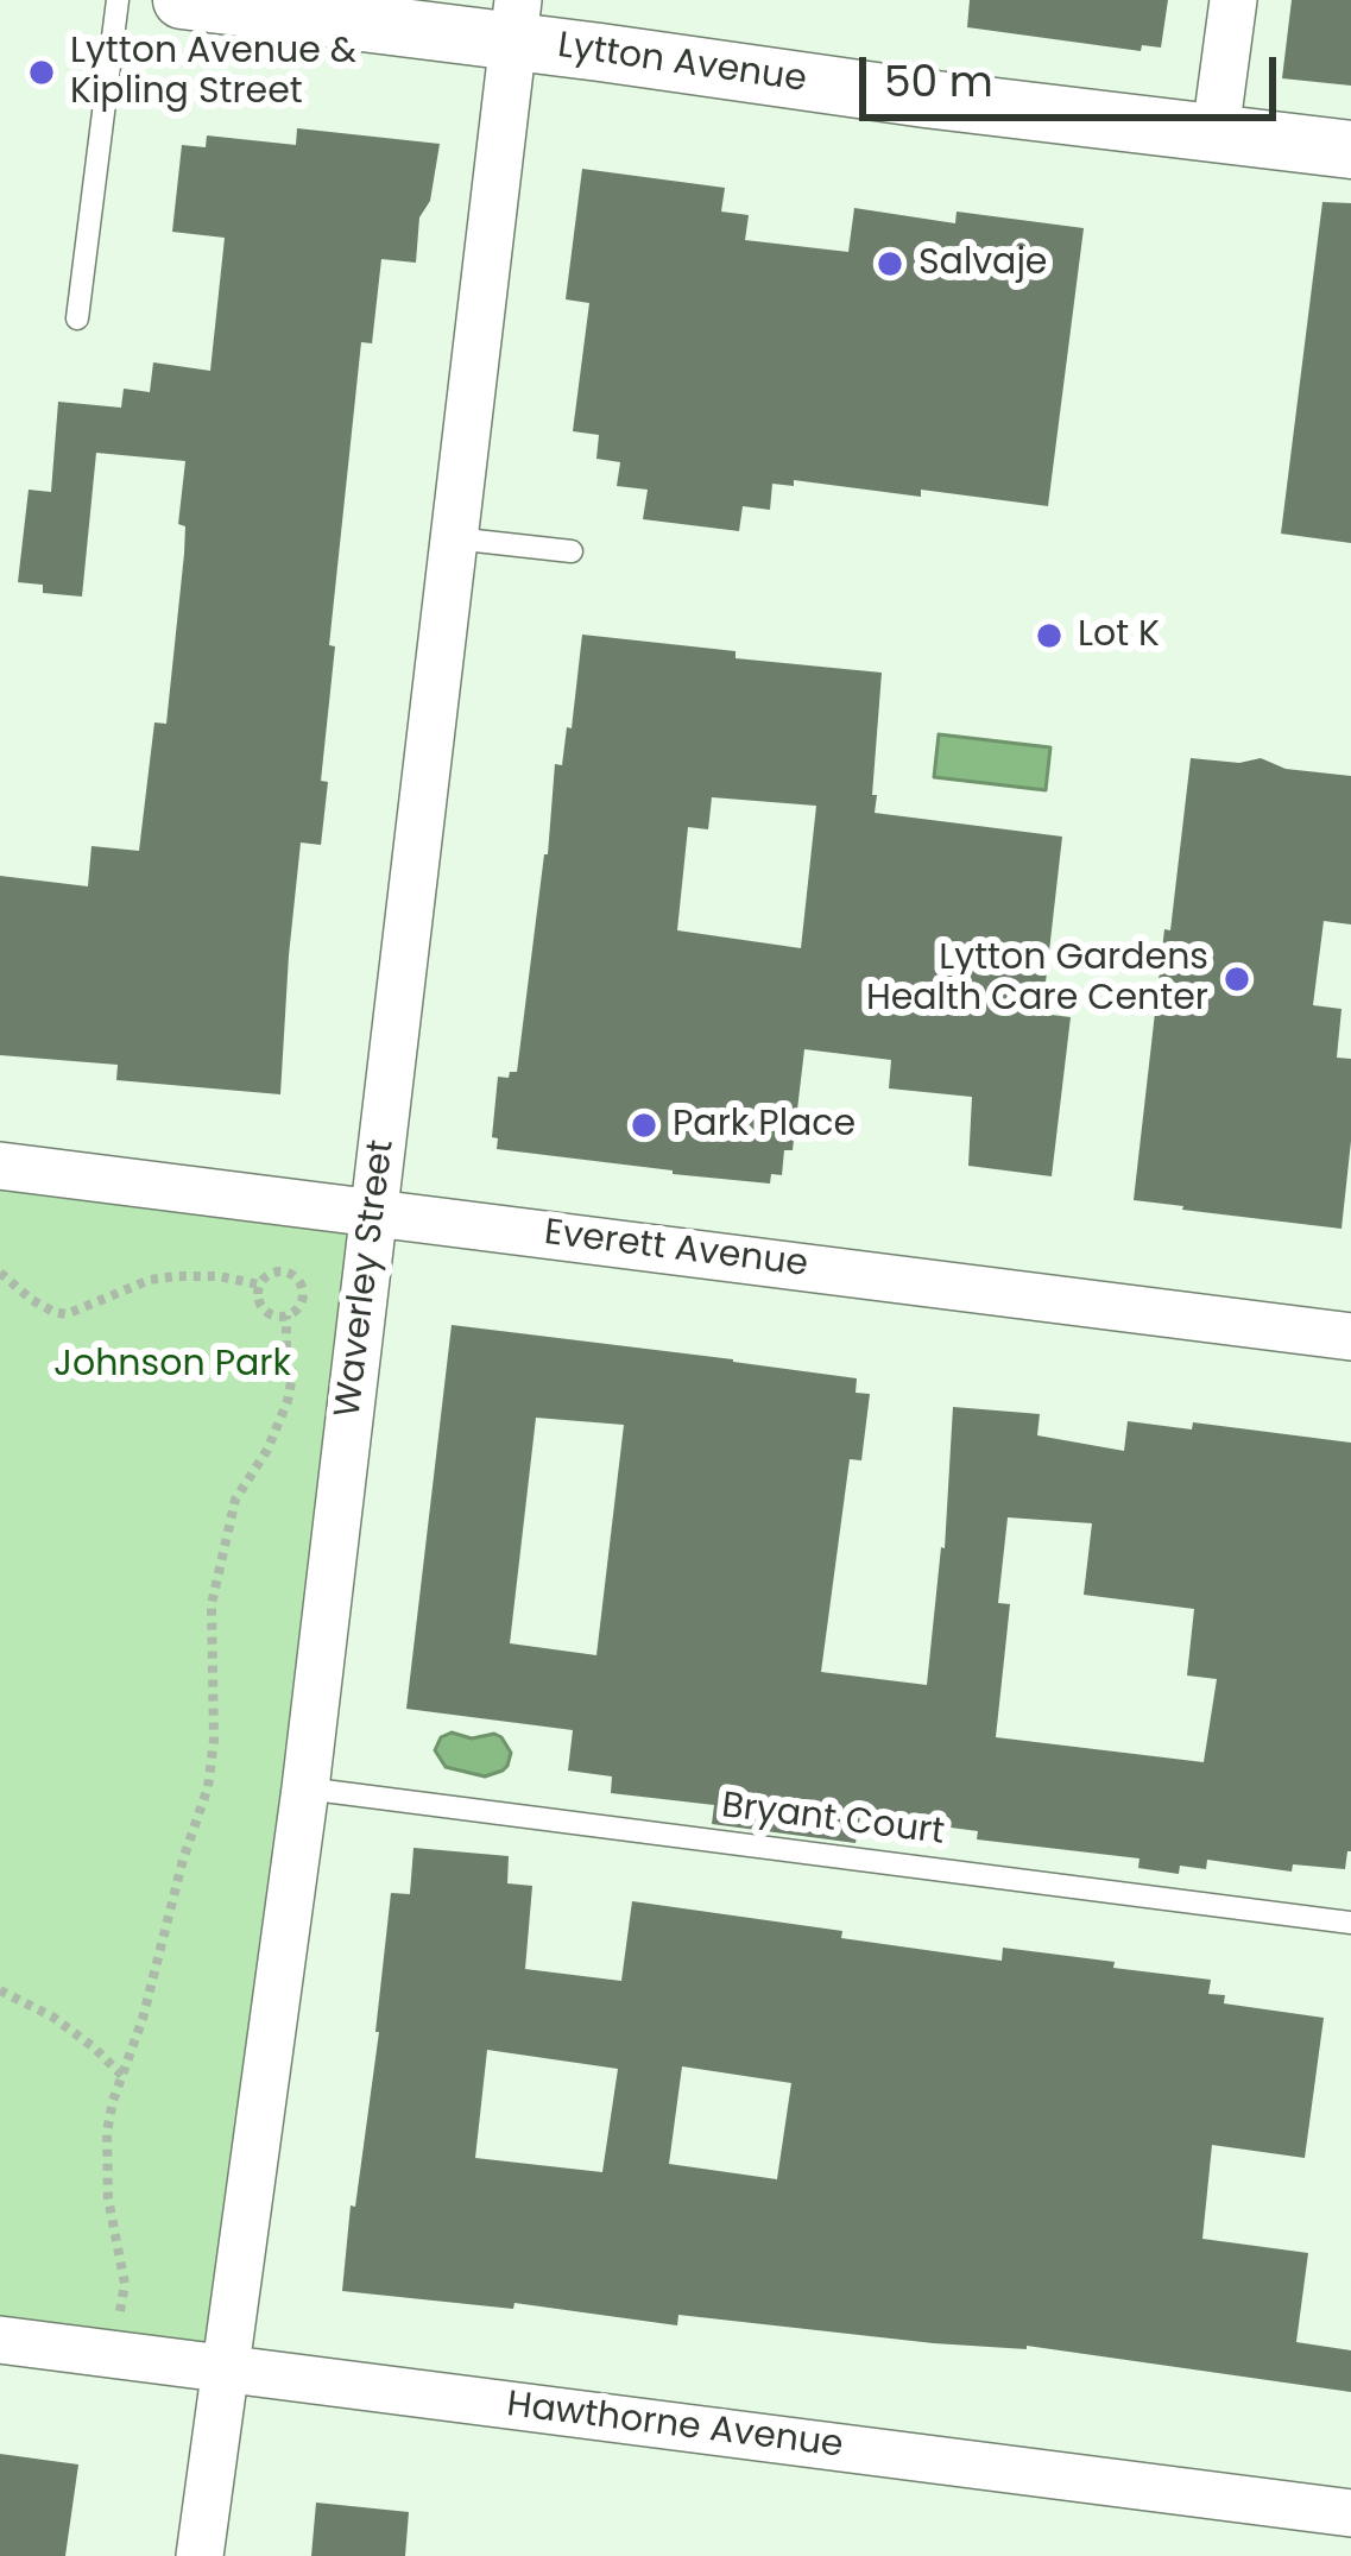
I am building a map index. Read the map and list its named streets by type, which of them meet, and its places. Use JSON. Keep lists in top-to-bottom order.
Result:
{
  "streets": {
    "street": [
      "Lytton Avenue",
      "Everett Avenue",
      "Waverley Street",
      "Hawthorne Avenue"
    ],
    "lane": ["Bryant Court"]
  },
  "crossings": [
    ["Lytton Avenue", "Waverley Street"],
    ["Everett Avenue", "Waverley Street"],
    ["Waverley Street", "Bryant Court"],
    ["Waverley Street", "Hawthorne Avenue"]
  ],
  "parks": ["Johnson Park"],
  "places": [
    "Lytton Avenue & Kipling Street",
    "Salvaje",
    "Lot K",
    "Lytton Gardens Health Care Center",
    "Park Place"
  ],
  "scale_bar": "50 m"
}
